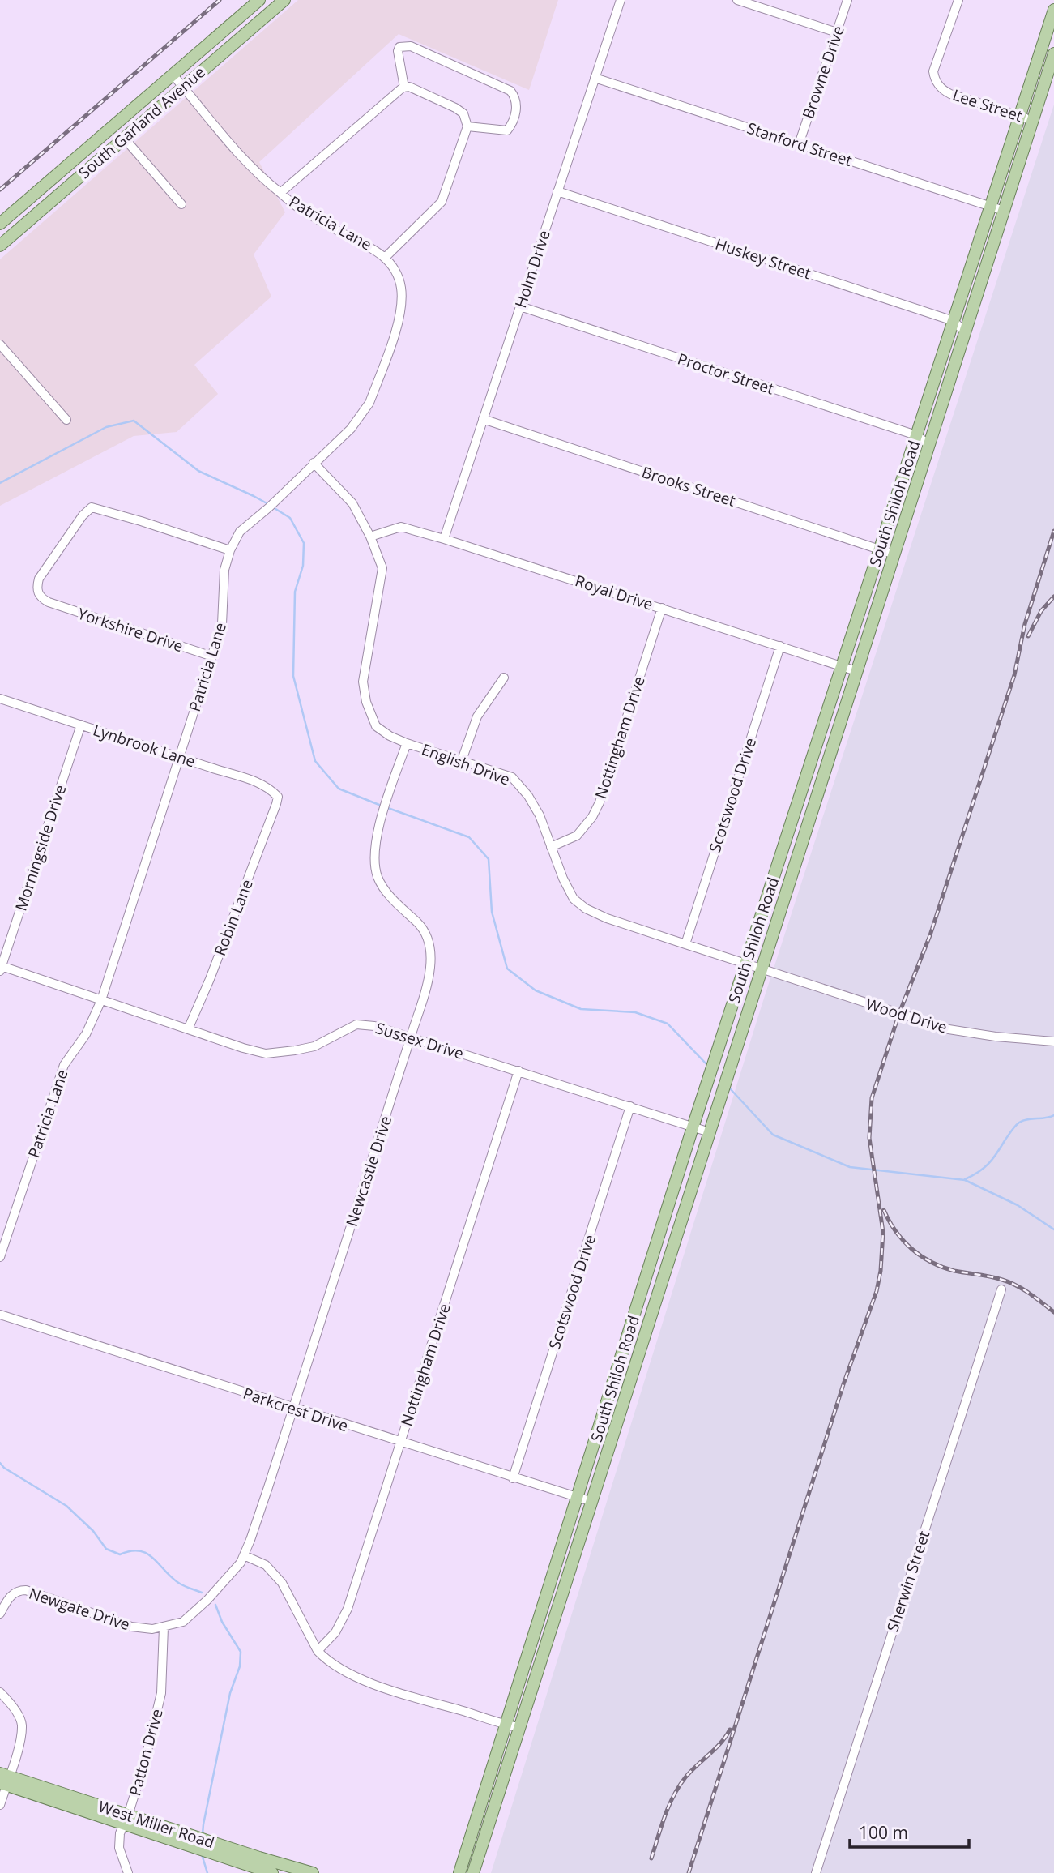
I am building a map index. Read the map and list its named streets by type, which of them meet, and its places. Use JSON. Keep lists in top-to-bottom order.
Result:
{
  "streets": {
    "main road": ["South Garland Avenue", "South Shiloh Road", "West Miller Road"],
    "street": [
      "Browne Drive",
      "Lee Street",
      "Stanford Street",
      "Patricia Lane",
      "Huskey Street",
      "Holm Drive",
      "Proctor Street",
      "Brooks Street",
      "Royal Drive",
      "Yorkshire Drive",
      "Nottingham Drive",
      "Lynbrook Lane",
      "English Drive",
      "Scotswood Drive",
      "Morningside Drive",
      "Robin Lane",
      "Wood Drive",
      "Sussex Drive",
      "Newcastle Drive",
      "Parkcrest Drive",
      "Sherwin Street",
      "Newgate Drive",
      "Patton Drive"
    ]
  },
  "crossings": [
    ["Browne Drive", "Stanford Street"],
    ["Lee Street", "South Shiloh Road"],
    ["South Garland Avenue", "Patricia Lane"],
    ["Stanford Street", "Holm Drive"],
    ["Stanford Street", "South Shiloh Road"],
    ["Patricia Lane", "Yorkshire Drive"],
    ["Patricia Lane", "Lynbrook Lane"],
    ["Patricia Lane", "English Drive"],
    ["Patricia Lane", "Sussex Drive"],
    ["Huskey Street", "Holm Drive"],
    ["Huskey Street", "South Shiloh Road"],
    ["Holm Drive", "Proctor Street"],
    ["Holm Drive", "Brooks Street"],
    ["Holm Drive", "Royal Drive"],
    ["Proctor Street", "South Shiloh Road"],
    ["Brooks Street", "South Shiloh Road"],
    ["South Shiloh Road", "Royal Drive"],
    ["South Shiloh Road", "English Drive"],
    ["South Shiloh Road", "Wood Drive"],
    ["South Shiloh Road", "Sussex Drive"],
    ["South Shiloh Road", "Parkcrest Drive"],
    ["Royal Drive", "Nottingham Drive"],
    ["Royal Drive", "English Drive"],
    ["Royal Drive", "Scotswood Drive"],
    ["Nottingham Drive", "English Drive"],
    ["Nottingham Drive", "Sussex Drive"],
    ["Nottingham Drive", "Parkcrest Drive"],
    ["Lynbrook Lane", "Morningside Drive"],
    ["Lynbrook Lane", "Robin Lane"],
    ["English Drive", "Scotswood Drive"],
    ["English Drive", "Wood Drive"],
    ["English Drive", "Newcastle Drive"],
    ["Scotswood Drive", "Sussex Drive"],
    ["Scotswood Drive", "Parkcrest Drive"],
    ["Morningside Drive", "Sussex Drive"],
    ["Robin Lane", "Sussex Drive"],
    ["Sussex Drive", "Newcastle Drive"],
    ["Newcastle Drive", "Parkcrest Drive"],
    ["Newcastle Drive", "Newgate Drive"],
    ["Newgate Drive", "Patton Drive"],
    ["Patton Drive", "West Miller Road"]
  ],
  "scale_bar": "100 m"
}
